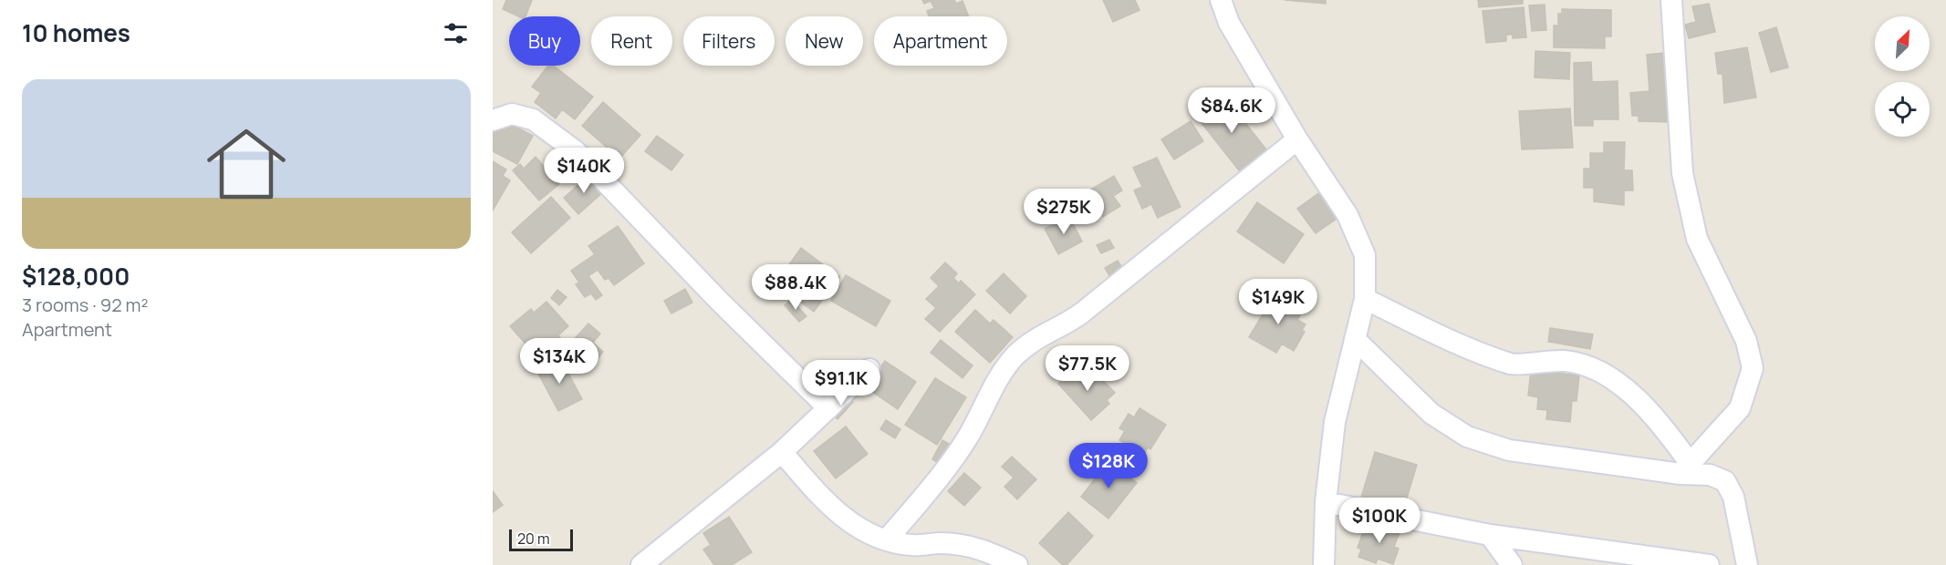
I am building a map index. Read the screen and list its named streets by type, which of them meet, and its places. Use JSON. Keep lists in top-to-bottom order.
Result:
{
  "scale_bar": "20 m",
  "north": "top right",
  "page": {
    "heading": "10 homes",
    "chip": [
      "Buy",
      "Rent",
      "Filters",
      "New",
      "Apartment"
    ],
    "list": [
      {
        "name": "$128,000",
        "note": "3 rooms · 92 m² · Apartment"
      }
    ],
    "price": [
      "$84.6K",
      "$140K",
      "$275K",
      "$88.4K",
      "$149K",
      "$134K",
      "$77.5K",
      "$91.1K",
      "$128K",
      "$100K"
    ],
    "scale": "20 m"
  }
}
